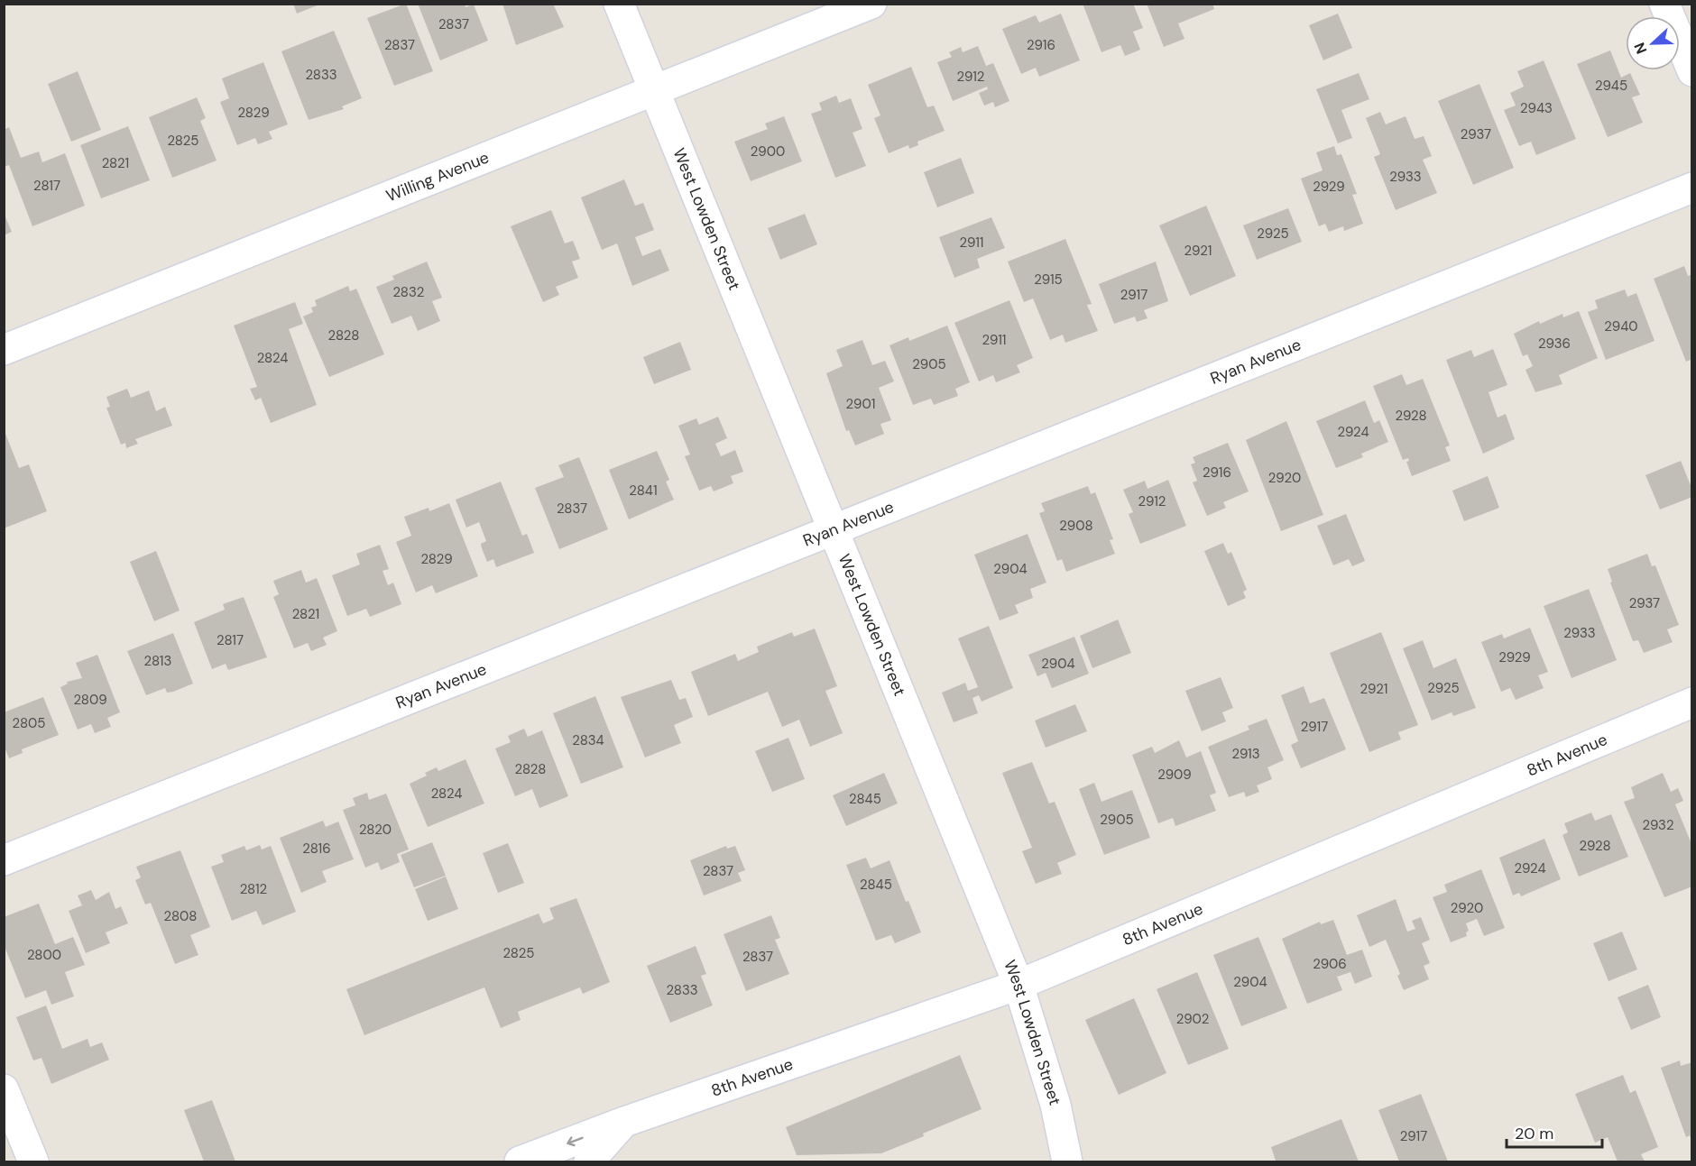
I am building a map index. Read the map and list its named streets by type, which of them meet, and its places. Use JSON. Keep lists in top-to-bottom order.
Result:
{
  "streets": {
    "street": [
      "Willing Avenue",
      "West Lowden Street",
      "Ryan Avenue",
      "8th Avenue"
    ]
  },
  "crossings": [
    ["Willing Avenue", "West Lowden Street"],
    ["West Lowden Street", "Ryan Avenue"],
    ["West Lowden Street", "8th Avenue"]
  ],
  "house_numbers": [
    "2837",
    "2837",
    "2916",
    "2833",
    "2912",
    "2945",
    "2943",
    "2829",
    "2937",
    "2825",
    "2900",
    "2821",
    "2933",
    "2817",
    "2929",
    "2925",
    "2911",
    "2921",
    "2915",
    "2832",
    "2917",
    "2940",
    "2828",
    "2911",
    "2936",
    "2824",
    "2905",
    "2901",
    "2928",
    "2924",
    "2916",
    "2920",
    "2841",
    "2912",
    "2837",
    "2908",
    "2829",
    "2904",
    "2937",
    "2821",
    "2933",
    "2817",
    "2929",
    "2813",
    "2904",
    "2925",
    "2921",
    "2809",
    "2805",
    "2917",
    "2834",
    "2913",
    "2828",
    "2909",
    "2824",
    "2845",
    "2905",
    "2932",
    "2820",
    "2928",
    "2816",
    "2924",
    "2837",
    "2845",
    "2812",
    "2920",
    "2808",
    "2825",
    "2800",
    "2837",
    "2906",
    "2904",
    "2833",
    "2902",
    "2917"
  ],
  "scale_bar": "20 m",
  "north": "left"
}
